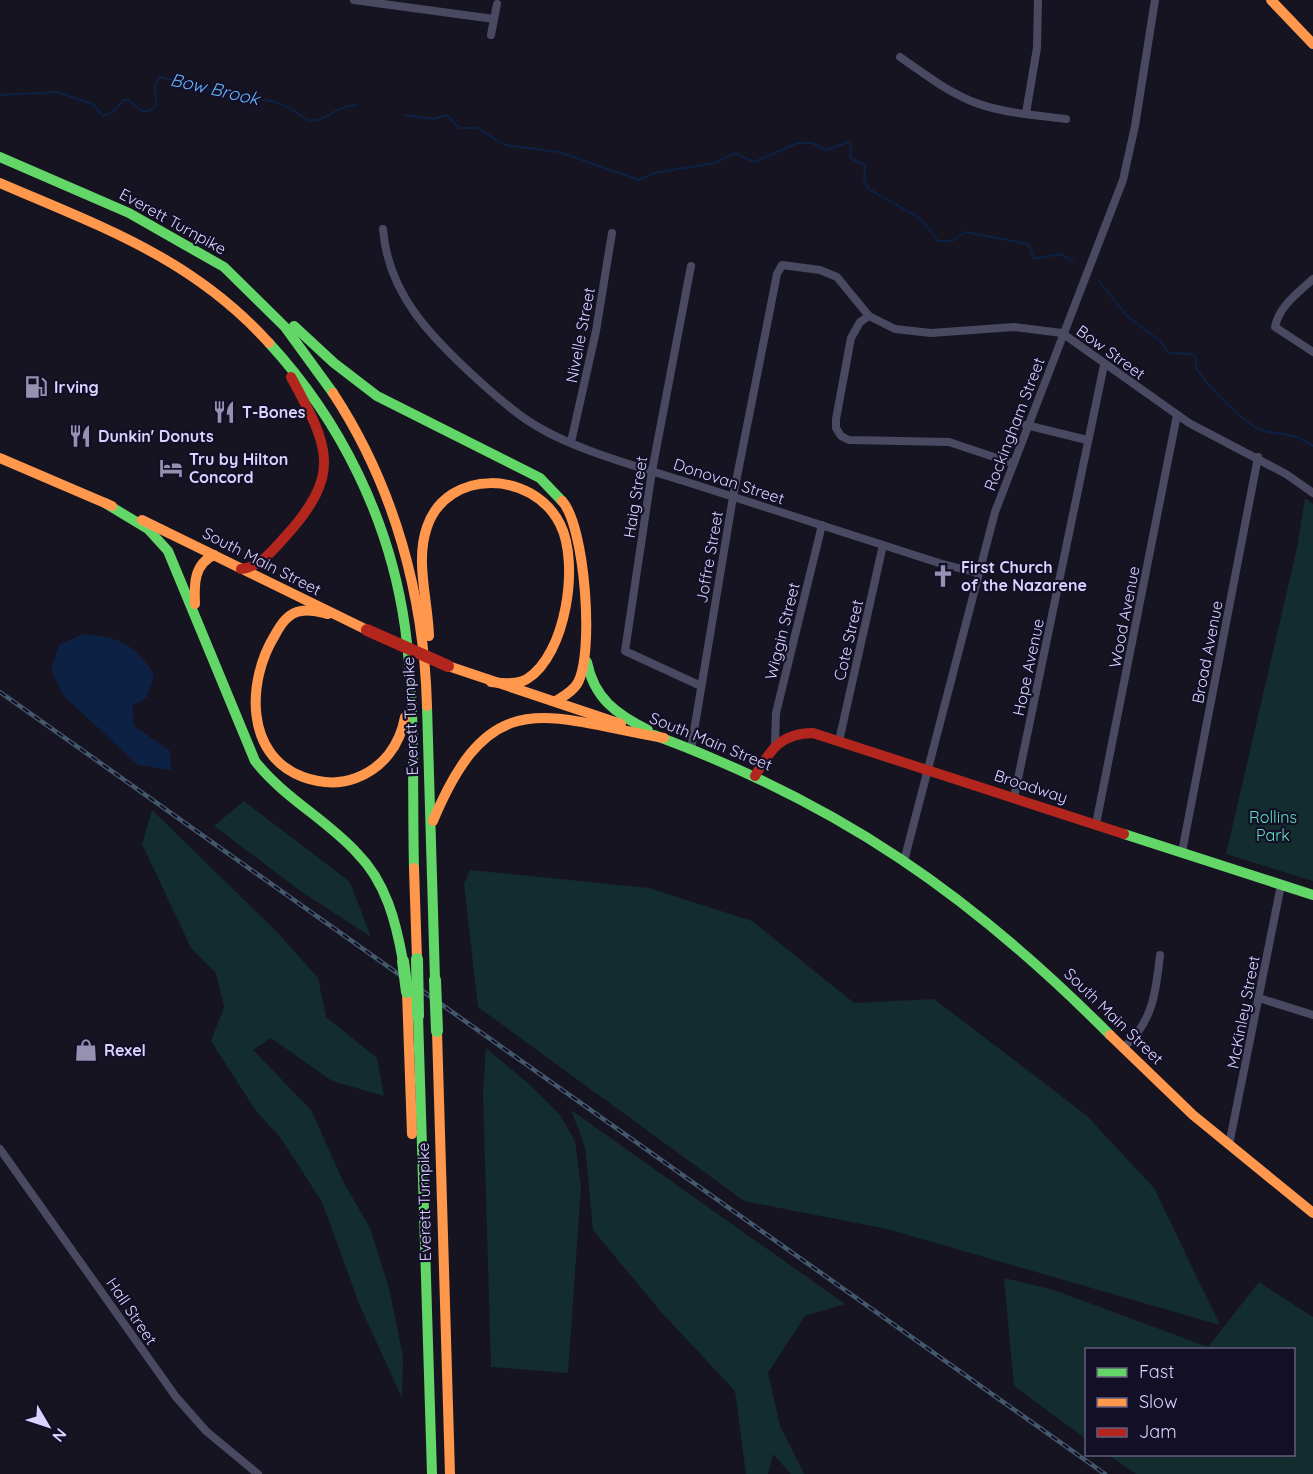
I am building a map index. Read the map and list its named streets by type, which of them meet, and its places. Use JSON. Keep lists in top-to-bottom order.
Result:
{
  "streets": {
    "main road": ["Everett Turnpike", "South Main Street", "Broadway"],
    "street": [
      "Nivelle Street",
      "Bow Street",
      "Rockingham Street",
      "Donovan Street",
      "Haig Street",
      "Joffre Street",
      "Wood Avenue",
      "Wiggin Street",
      "Cote Street",
      "Broad Avenue",
      "Hope Avenue",
      "McKinley Street",
      "Hall Street"
    ]
  },
  "crossings": [
    ["Nivelle Street", "Donovan Street"],
    ["Bow Street", "Rockingham Street"],
    ["Bow Street", "Joffre Street"],
    ["Bow Street", "Wood Avenue"],
    ["Bow Street", "Broad Avenue"],
    ["Bow Street", "Hope Avenue"],
    ["Rockingham Street", "Donovan Street"],
    ["Rockingham Street", "South Main Street"],
    ["Rockingham Street", "Broadway"],
    ["Donovan Street", "Haig Street"],
    ["Donovan Street", "Joffre Street"],
    ["Donovan Street", "Wiggin Street"],
    ["Donovan Street", "Cote Street"],
    ["Haig Street", "Joffre Street"],
    ["Joffre Street", "South Main Street"],
    ["South Main Street", "McKinley Street"],
    ["Wood Avenue", "Broadway"],
    ["Wiggin Street", "Broadway"],
    ["Cote Street", "Broadway"],
    ["Broad Avenue", "Broadway"],
    ["Hope Avenue", "Broadway"],
    ["Broadway", "McKinley Street"]
  ],
  "water": ["Bow Brook"],
  "parks": ["Rollins Park"],
  "places": {
    "fuel station": ["Irving"],
    "restaurant": ["T-Bones", "Dunkin' Donuts"],
    "hotel": ["Tru by Hilton Concord"],
    "church": ["First Church of the Nazarene"],
    "shop": ["Rexel"]
  },
  "legend": ["Fast", "Slow", "Jam"],
  "north": "bottom right"
}
